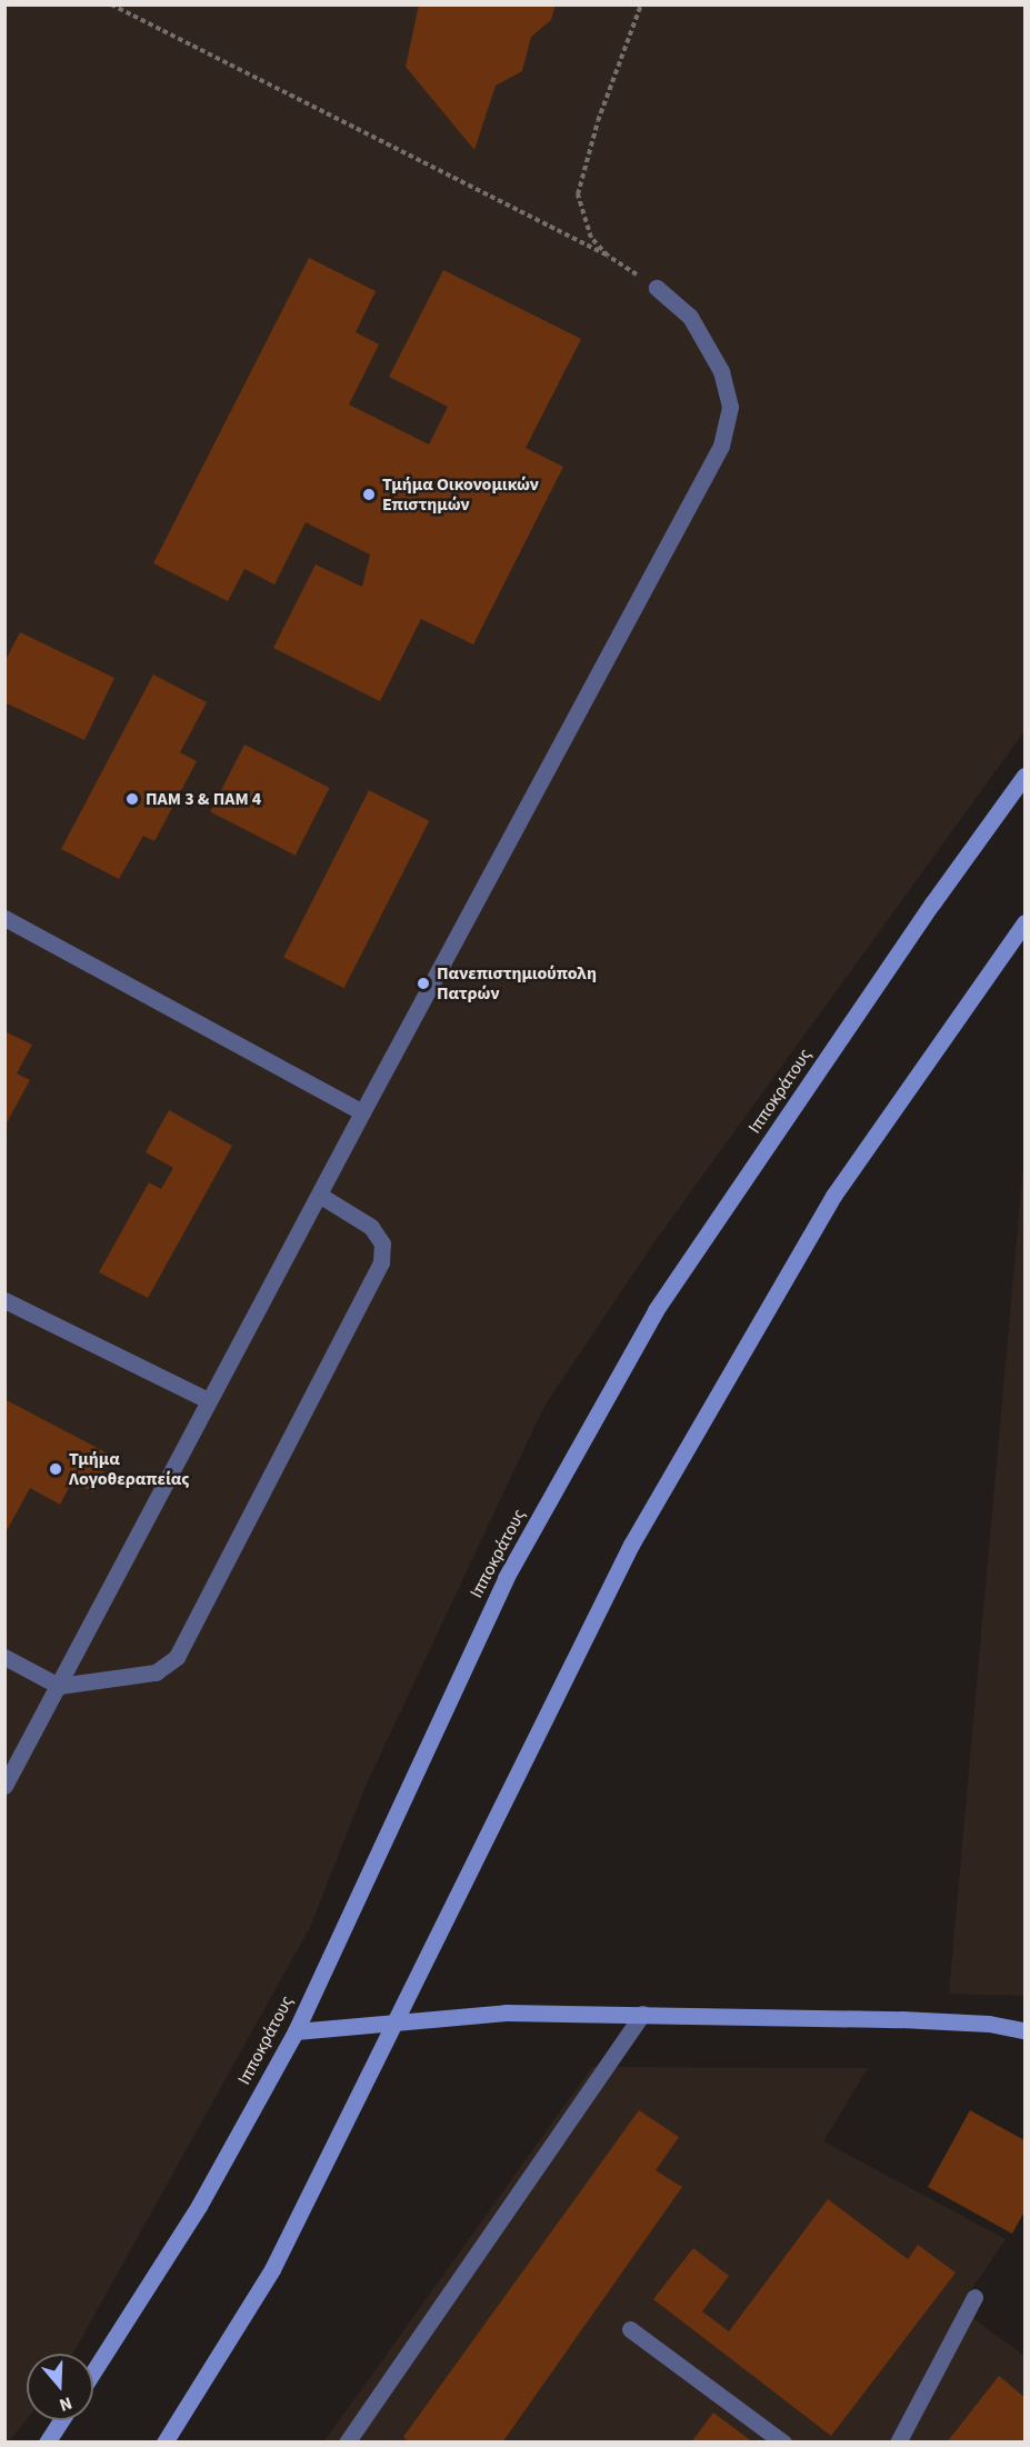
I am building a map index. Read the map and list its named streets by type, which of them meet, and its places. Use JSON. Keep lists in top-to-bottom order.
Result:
{
  "streets": {
    "street": ["Ιπποκράτους"]
  },
  "places": [
    "Τμήμα Οικονομικών Επιστημών",
    "ΠΑΜ 3 & ΠΑΜ 4",
    "Πανεπιστημιούπολη Πατρών",
    "Τμήμα Λογοθεραπείας"
  ],
  "north": "bottom"
}
